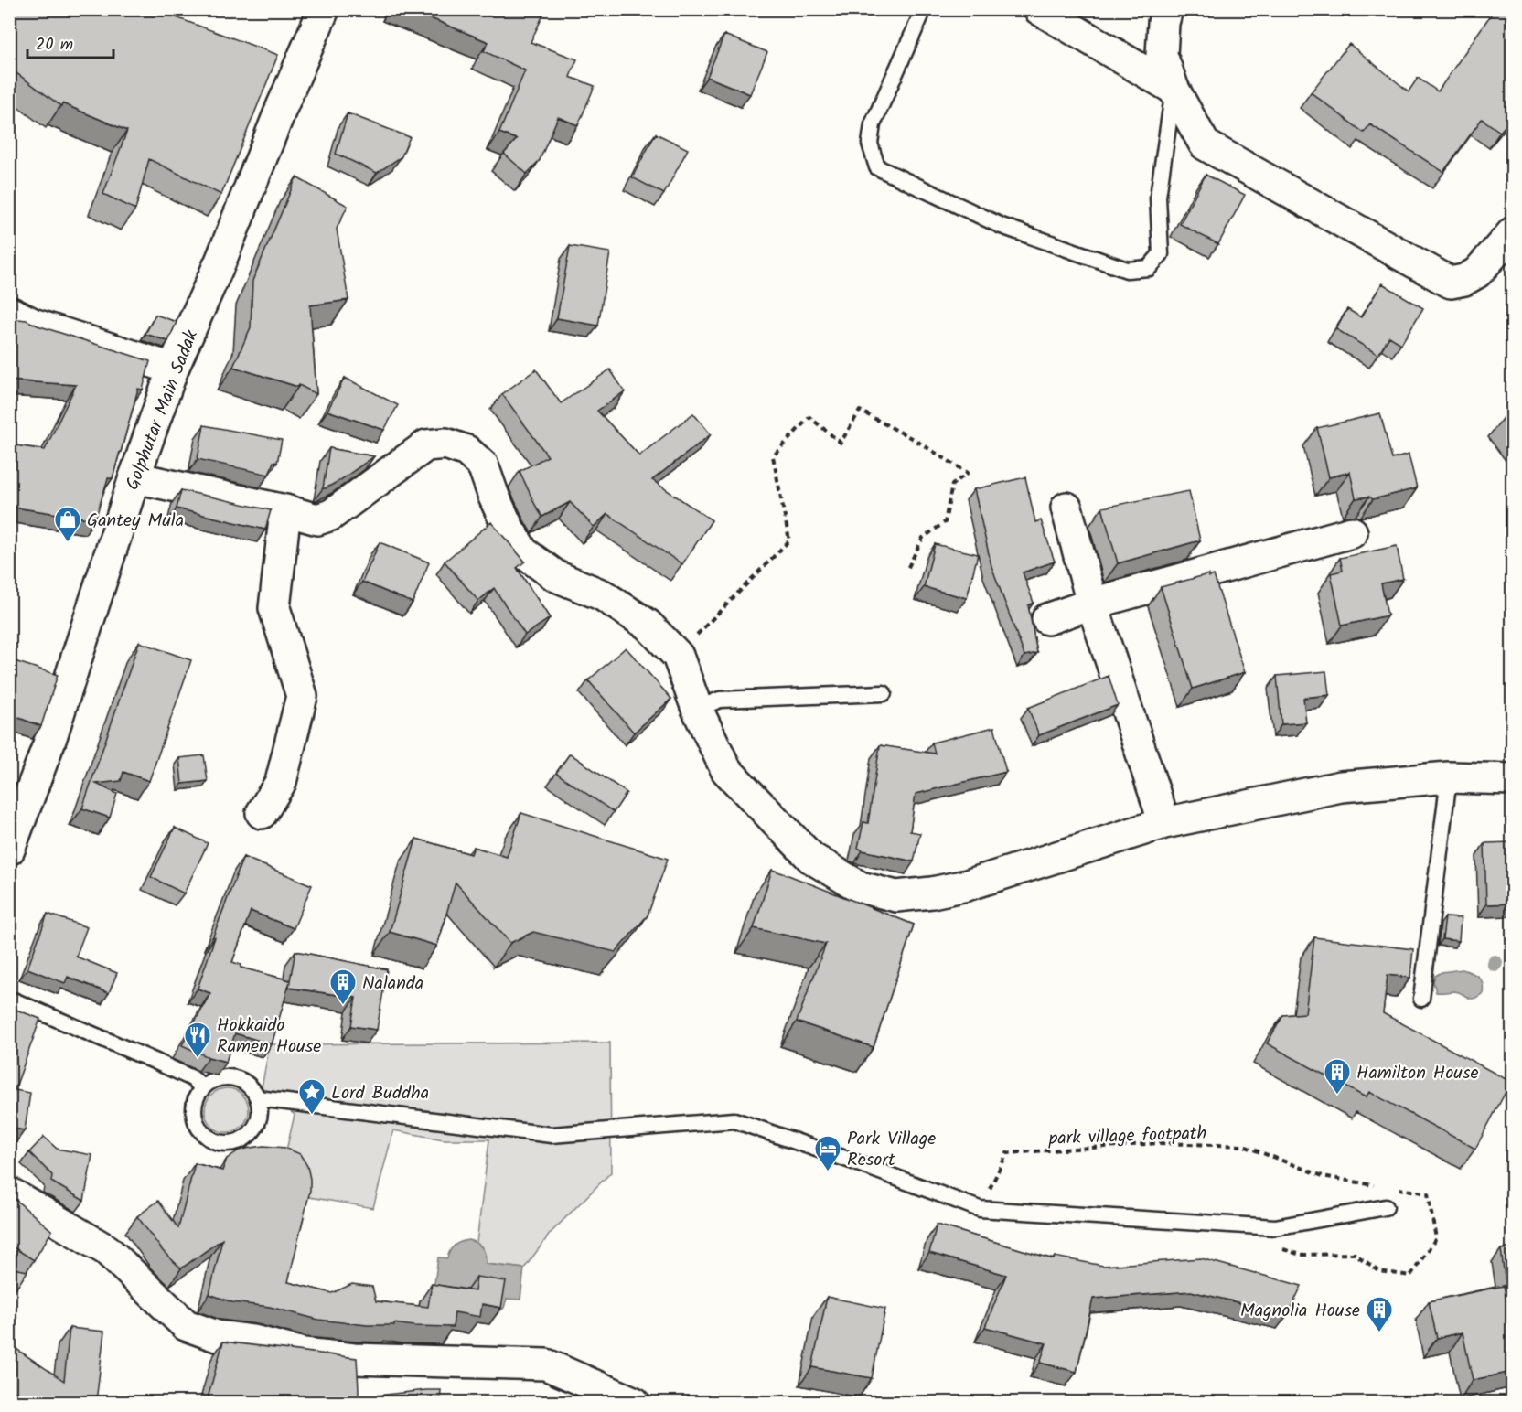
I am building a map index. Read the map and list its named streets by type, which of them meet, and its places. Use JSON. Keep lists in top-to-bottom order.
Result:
{
  "streets": {
    "street": ["Golphutar Main Sadak"],
    "path": ["park village footpath"]
  },
  "places": {
    "shop": ["Gantey Mula"],
    "building": ["Nalanda", "Hamilton House", "Magnolia House"],
    "restaurant": ["Hokkaido Ramen House"],
    "place": ["Lord Buddha"],
    "hotel": ["Park Village Resort"]
  },
  "scale_bar": "20 m"
}
